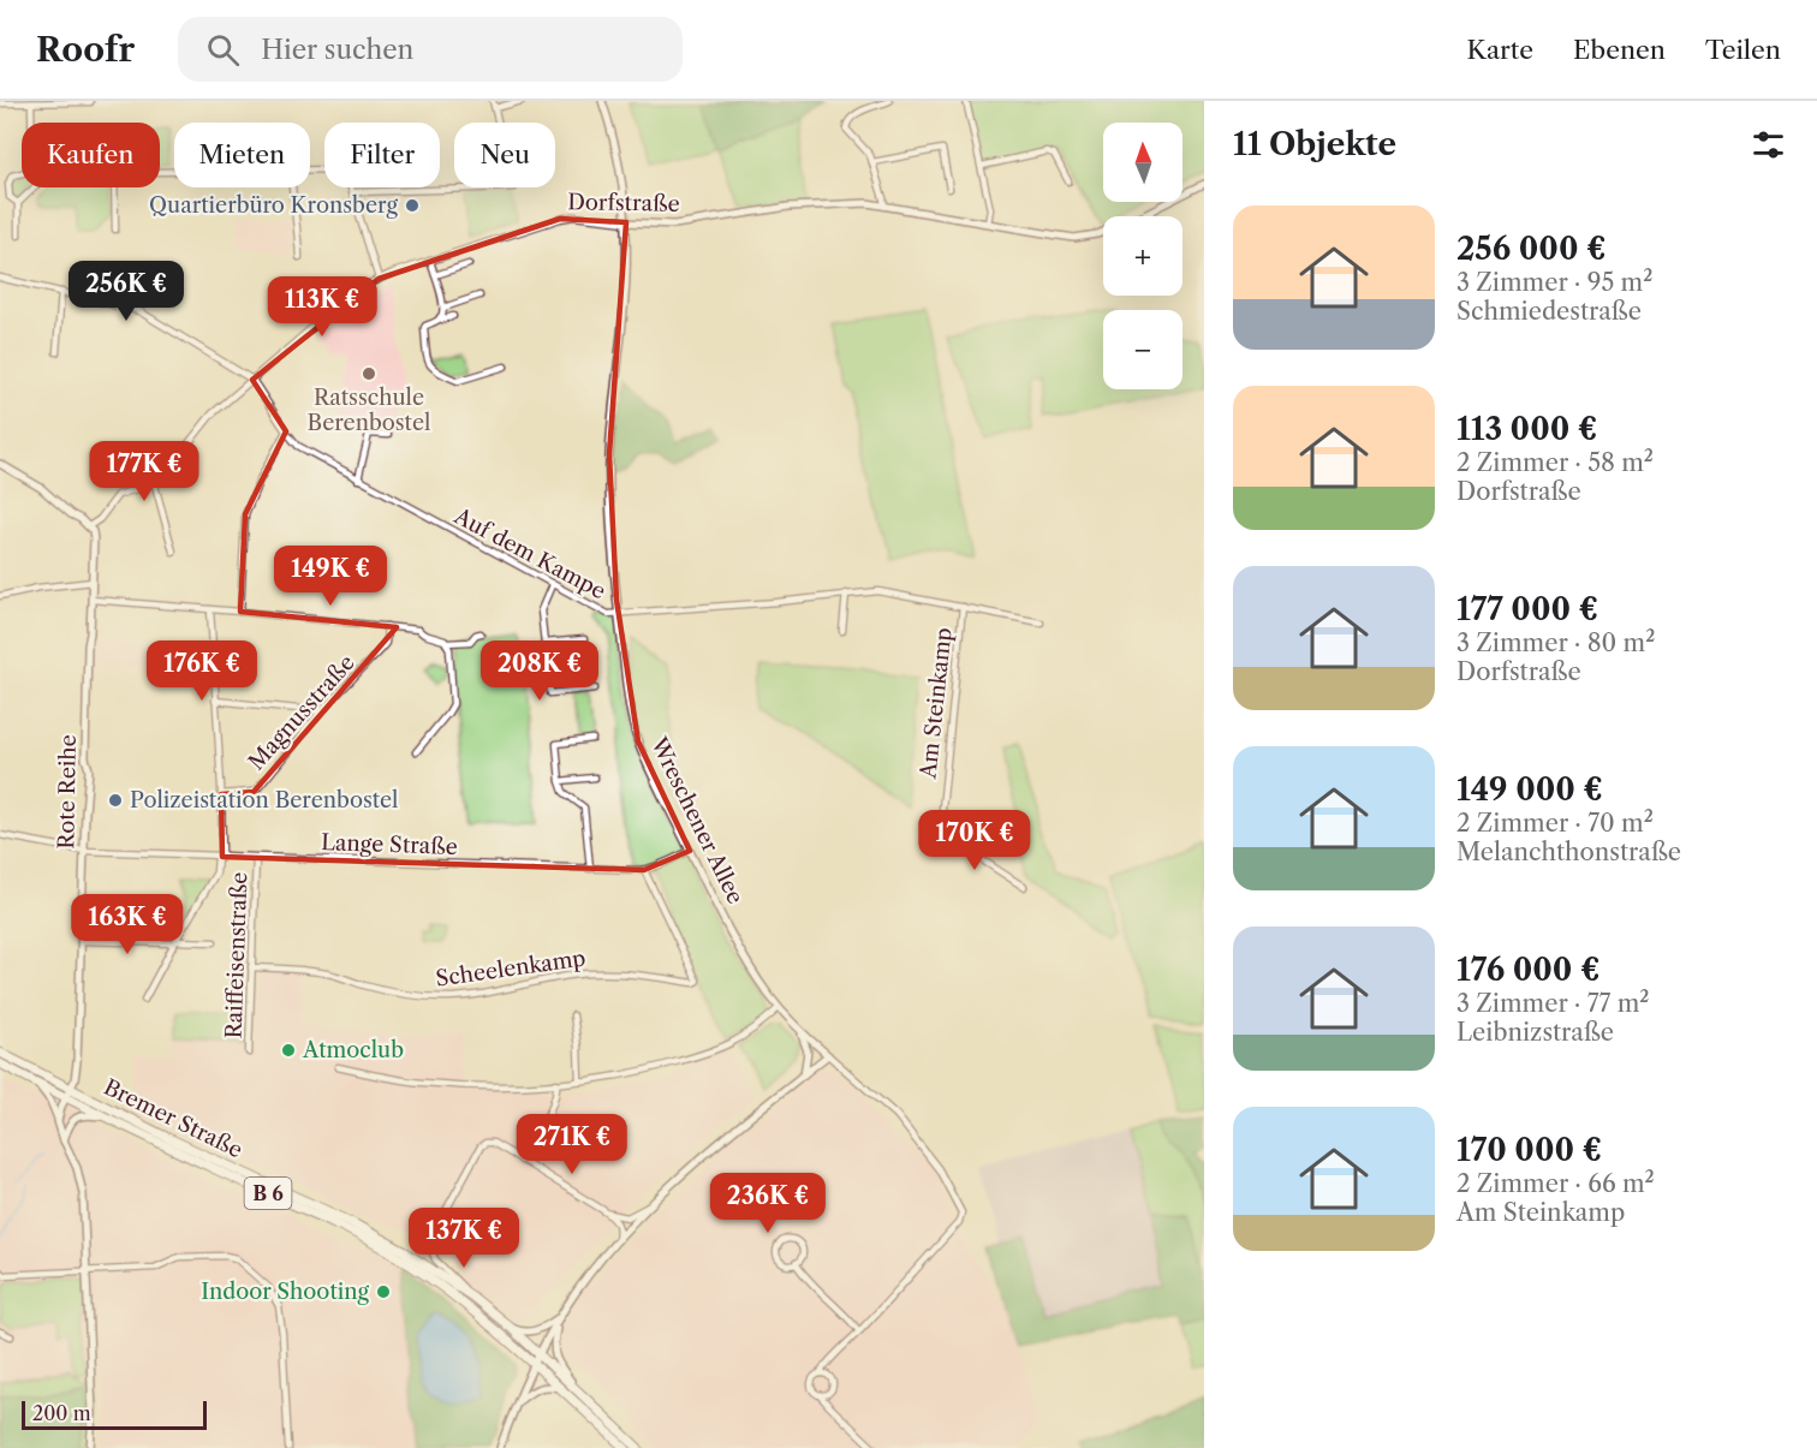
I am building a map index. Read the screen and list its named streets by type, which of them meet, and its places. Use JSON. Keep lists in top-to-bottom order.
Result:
{
  "streets": {
    "main road": ["Bremer Straße", "B 6"],
    "street": [
      "Dorfstraße",
      "Auf dem Kampe",
      "Am Steinkamp",
      "Magnusstraße",
      "Rote Reihe",
      "Wreschener Allee",
      "Lange Straße",
      "Raiffeisenstraße",
      "Scheelenkamp"
    ]
  },
  "crossings": [
    ["Dorfstraße", "Auf dem Kampe"],
    ["Dorfstraße", "Rote Reihe"],
    ["Dorfstraße", "Wreschener Allee"],
    ["Auf dem Kampe", "Am Steinkamp"],
    ["Auf dem Kampe", "Wreschener Allee"],
    ["Rote Reihe", "Lange Straße"],
    ["Rote Reihe", "Bremer Straße"],
    ["Wreschener Allee", "Lange Straße"],
    ["Lange Straße", "Raiffeisenstraße"],
    ["Lange Straße", "Scheelenkamp"],
    ["Raiffeisenstraße", "Scheelenkamp"]
  ],
  "places": [
    "Quartierbüro Kronsberg",
    "Ratsschule Berenbostel",
    "Polizeistation Berenbostel",
    "Atmoclub",
    "Indoor Shooting"
  ],
  "scale_bar": "200 m",
  "north": "top",
  "page": {
    "header": "Roofr",
    "search": "Hier suchen",
    "nav": ["Karte", "Ebenen", "Teilen"],
    "heading": "11 Objekte",
    "map_buttons": ["+", "−"],
    "chip": [
      "Kaufen",
      "Mieten",
      "Filter",
      "Neu"
    ],
    "list": [
      {
        "name": "256 000 €",
        "note": "3 Zimmer · 95 m² · Schmiedestraße"
      },
      {
        "name": "113 000 €",
        "note": "2 Zimmer · 58 m² · Dorfstraße"
      },
      {
        "name": "177 000 €",
        "note": "3 Zimmer · 80 m² · Dorfstraße"
      },
      {
        "name": "149 000 €",
        "note": "2 Zimmer · 70 m² · Melanchthonstraße"
      },
      {
        "name": "176 000 €",
        "note": "3 Zimmer · 77 m² · Leibnizstraße"
      },
      {
        "name": "170 000 €",
        "note": "2 Zimmer · 66 m² · Am Steinkamp"
      }
    ],
    "price": [
      "256K €",
      "113K €",
      "177K €",
      "149K €",
      "176K €",
      "208K €",
      "170K €",
      "163K €",
      "271K €",
      "236K €",
      "137K €"
    ],
    "scale": "200 m"
  }
}
